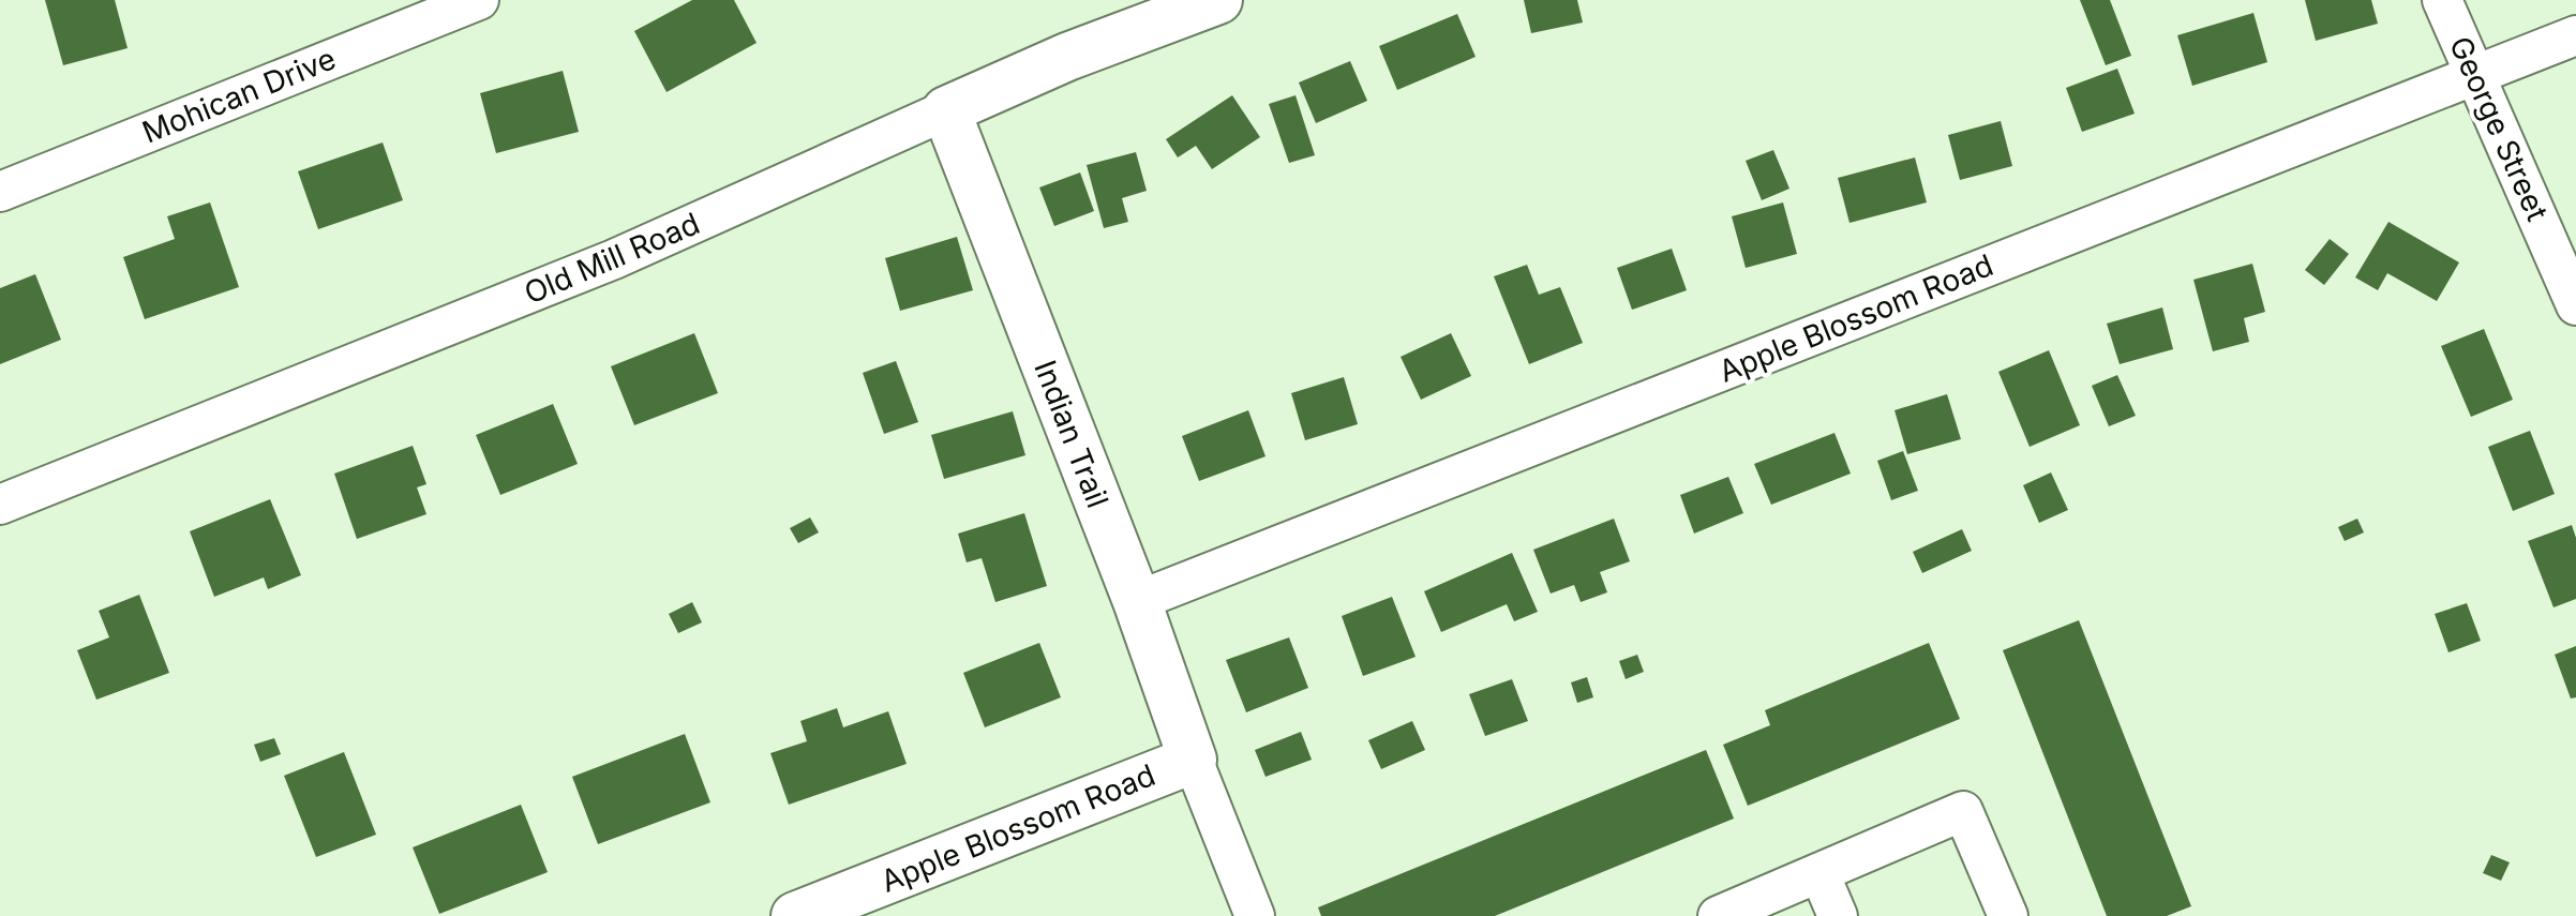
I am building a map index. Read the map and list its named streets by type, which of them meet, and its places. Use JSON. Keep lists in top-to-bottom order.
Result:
{
  "streets": {
    "street": [
      "Mohican Drive",
      "George Street",
      "Old Mill Road",
      "Apple Blossom Road",
      "Indian Trail"
    ]
  },
  "crossings": [
    ["George Street", "Apple Blossom Road"],
    ["Old Mill Road", "Indian Trail"],
    ["Apple Blossom Road", "Indian Trail"]
  ]
}
